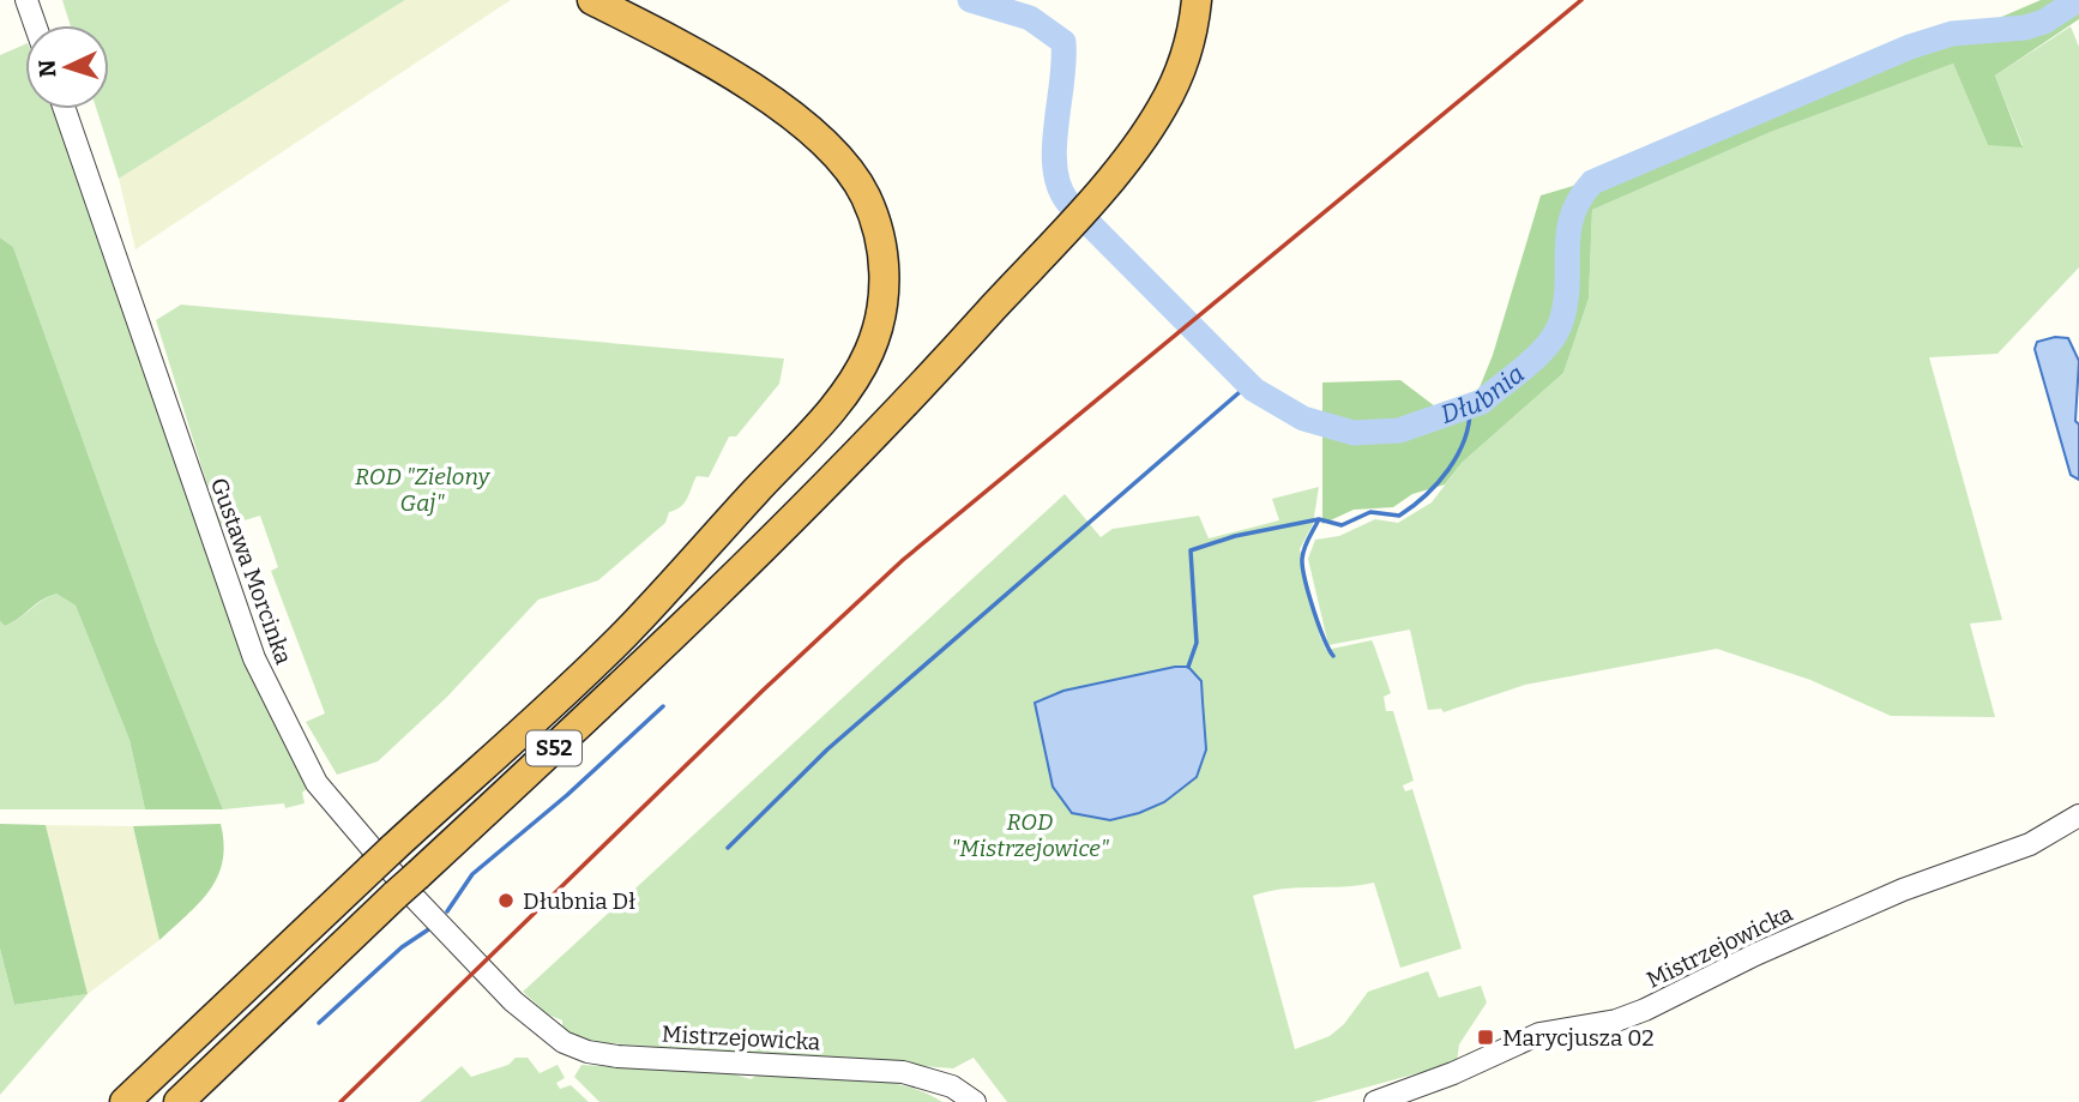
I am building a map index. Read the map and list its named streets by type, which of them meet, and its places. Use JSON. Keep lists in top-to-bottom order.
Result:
{
  "streets": {
    "highway": ["S52"],
    "street": ["Gustawa Morcinka", "Mistrzejowicka"]
  },
  "crossings": [
    ["Gustawa Morcinka", "Mistrzejowicka"]
  ],
  "water": ["Dłubnia"],
  "parks": ["ROD \"Zielony Gaj\"", "ROD \"Mistrzejowice\""],
  "places": {
    "other": ["Dłubnia Dł"],
    "transit": ["Marycjusza 02"]
  },
  "north": "left"
}
